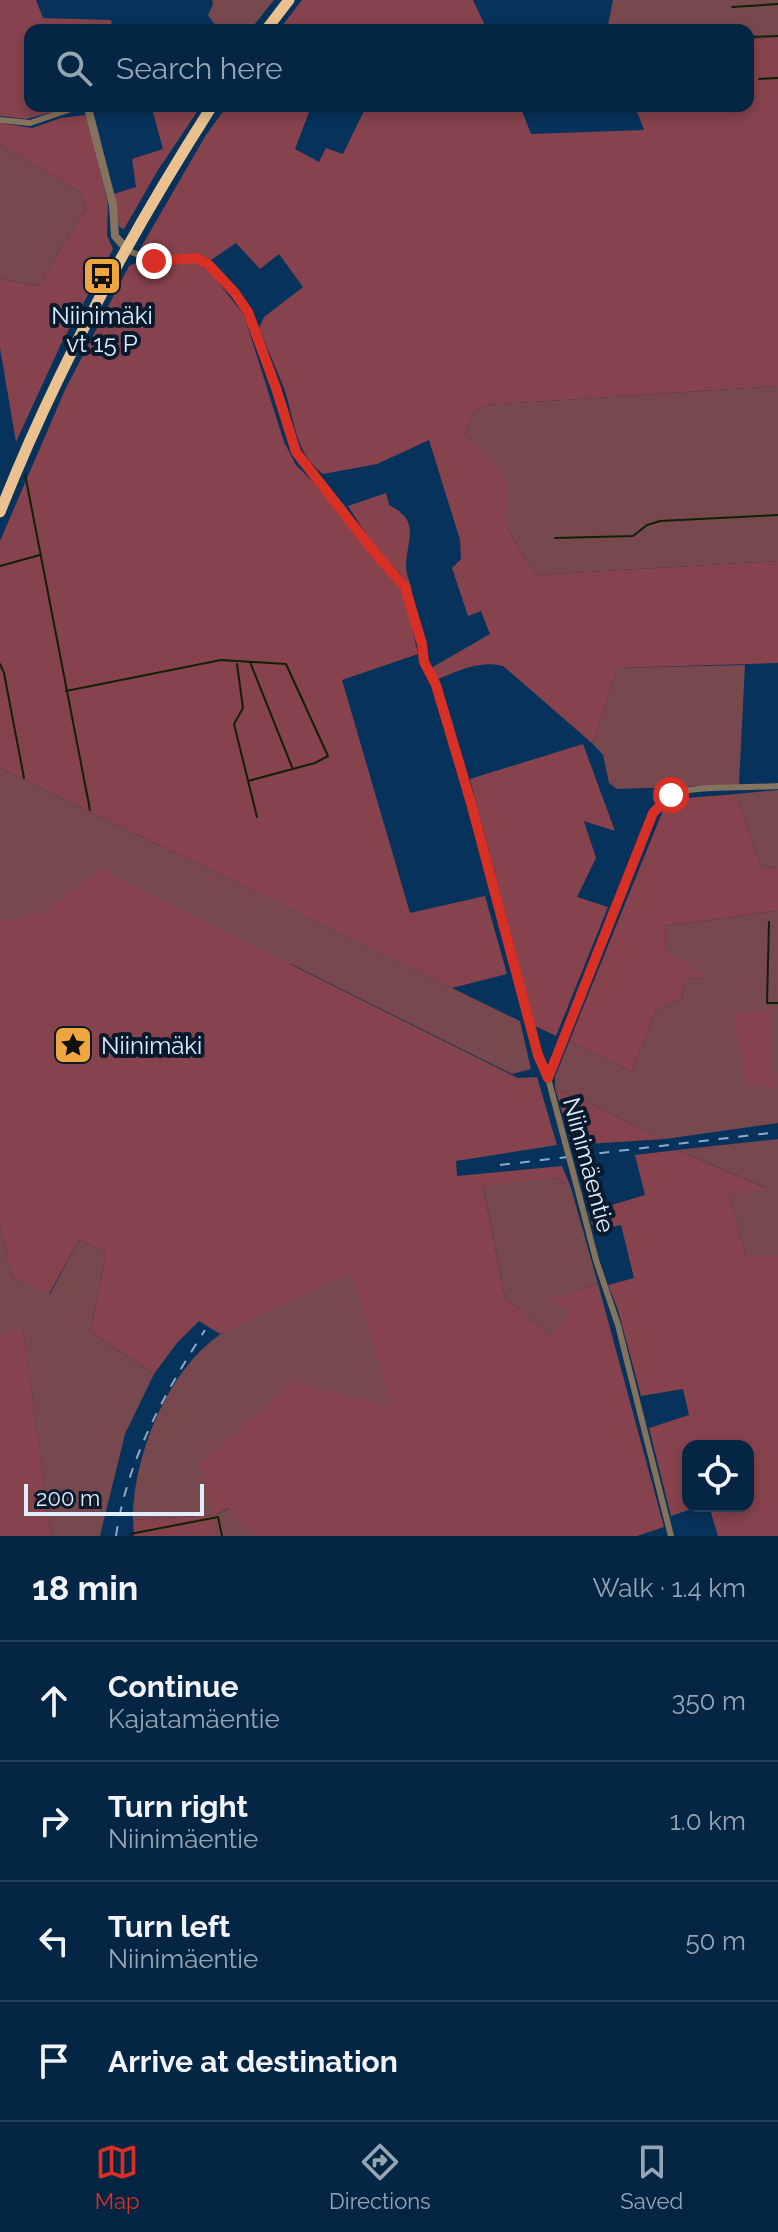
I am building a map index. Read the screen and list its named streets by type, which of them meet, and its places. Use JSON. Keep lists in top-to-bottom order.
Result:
{
  "streets": {
    "street": ["Niinimäentie"]
  },
  "places": {
    "bus stop": ["Niinimäki vt 15 P"],
    "place": ["Niinimäki"]
  },
  "scale_bar": "200 m",
  "page": {
    "search": "Search here",
    "scale": "200 m",
    "heading": ["18 min", "Walk · 1.4 km"],
    "list": [
      ["Continue", "Kajatamäentie", "350 m"],
      ["Turn right", "Niinimäentie", "1.0 km"],
      ["Turn left", "Niinimäentie", "50 m"],
      "Arrive at destination"
    ],
    "nav": ["Map", "Directions", "Saved"]
  }
}
